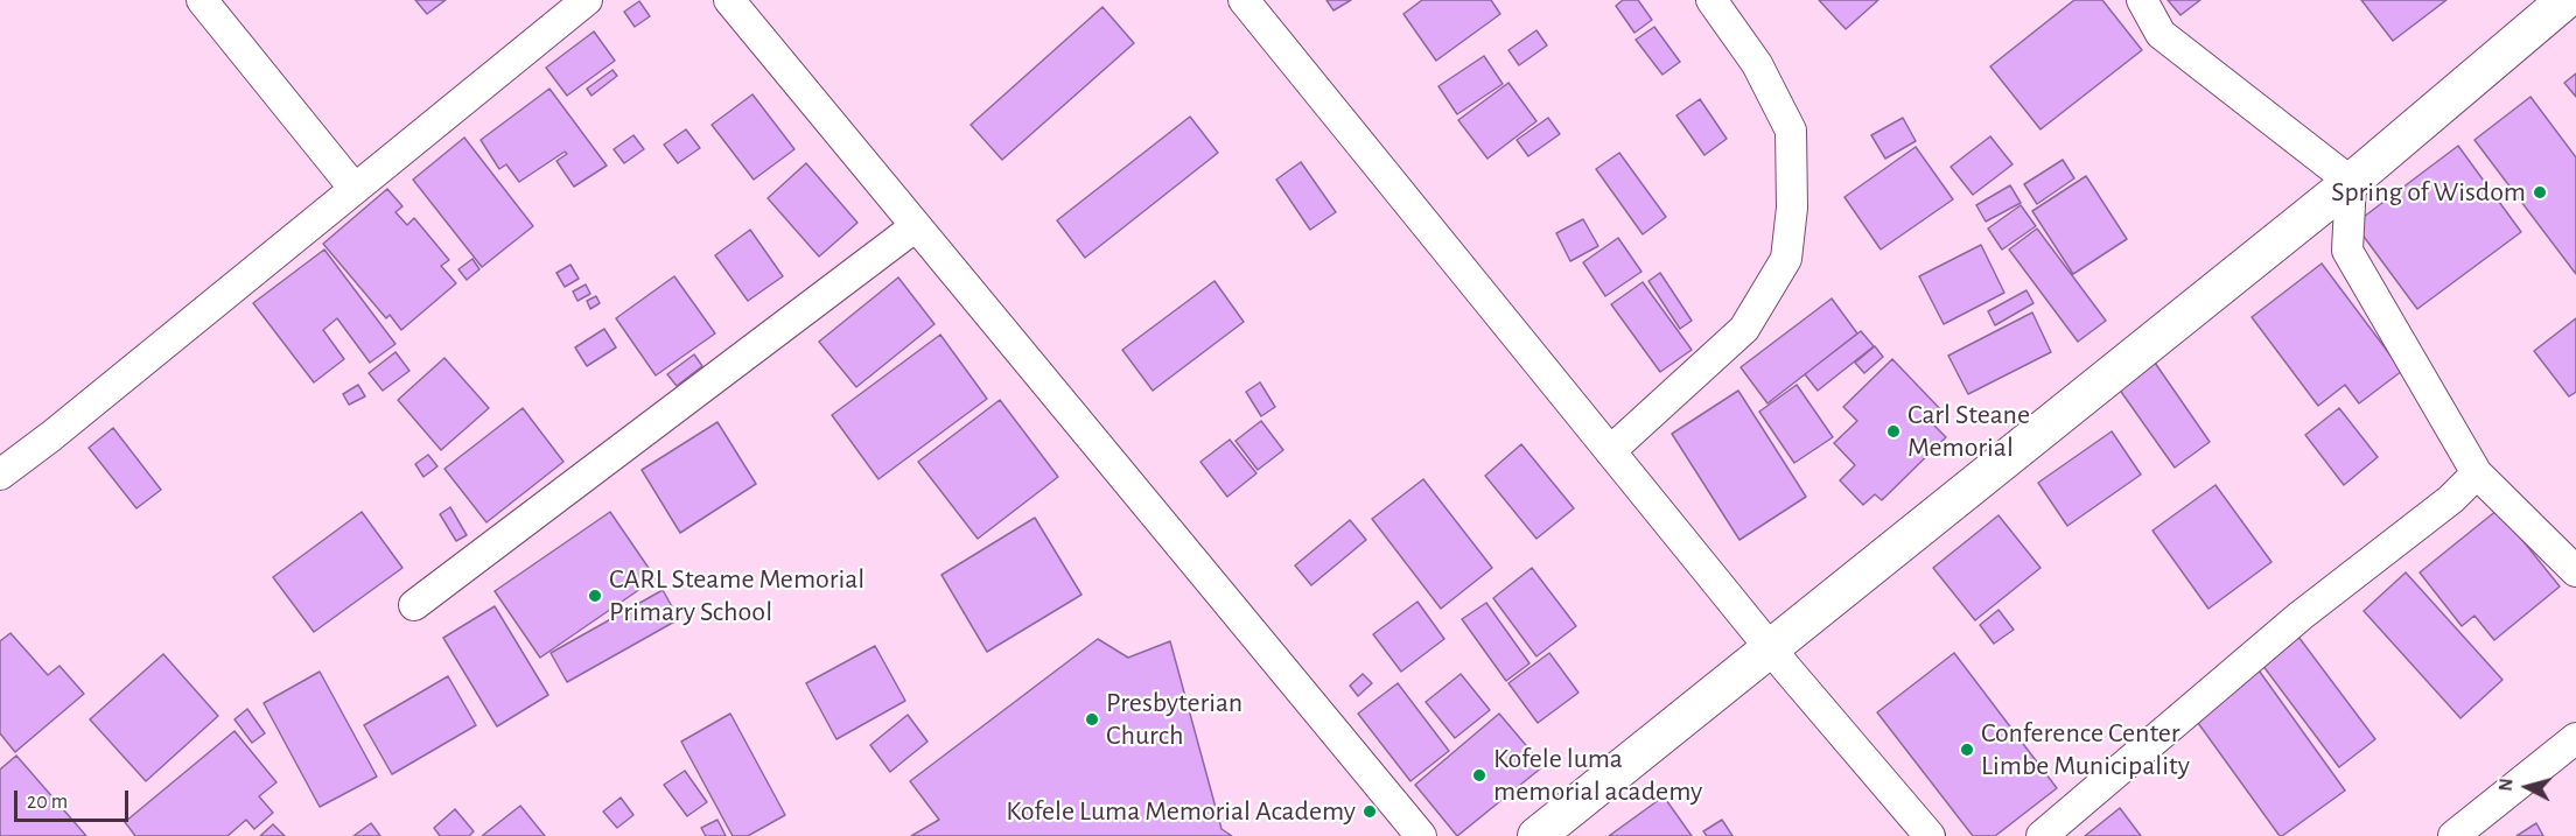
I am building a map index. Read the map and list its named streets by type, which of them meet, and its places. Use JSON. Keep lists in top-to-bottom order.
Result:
{
  "places": [
    "Spring of Wisdom",
    "Carl Steane Memorial",
    "CARL Steame Memorial Primary School",
    "Presbyterian Church",
    "Conference Center Limbe Municipality",
    "Kofele luma memorial academy",
    "Kofele Luma Memorial Academy"
  ],
  "scale_bar": "20 m",
  "north": "left"
}
